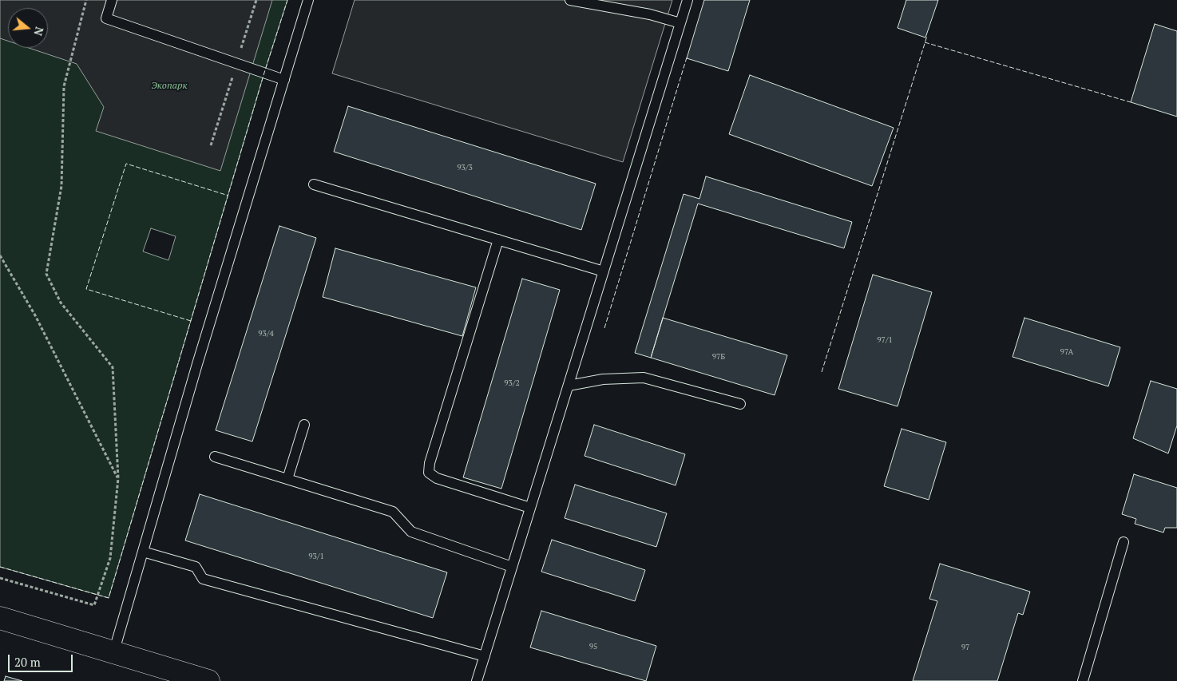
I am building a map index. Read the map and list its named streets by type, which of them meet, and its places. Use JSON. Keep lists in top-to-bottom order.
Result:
{
  "parks": ["Экопарк"],
  "house_numbers": [
    "93/3",
    "93/4",
    "97/1",
    "97А",
    "97Б",
    "93/2",
    "93/1",
    "95",
    "97"
  ],
  "scale_bar": "20 m",
  "north": "right"
}
